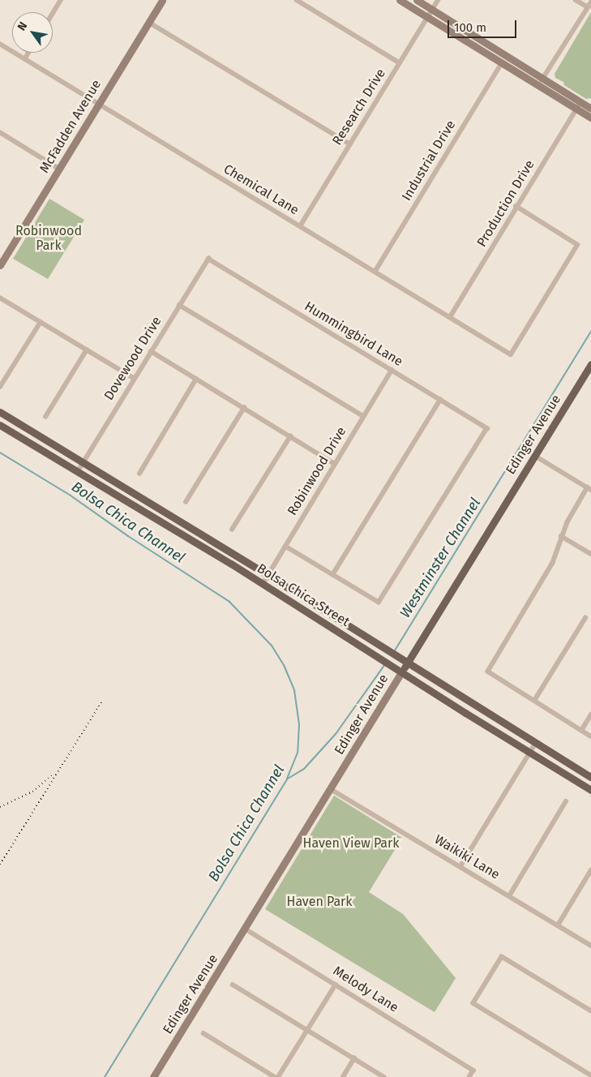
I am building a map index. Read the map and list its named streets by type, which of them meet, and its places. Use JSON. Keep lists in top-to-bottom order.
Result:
{
  "streets": {
    "main road": ["Edinger Avenue", "Bolsa Chica Street"],
    "street": [
      "Research Drive",
      "McFadden Avenue",
      "Industrial Drive",
      "Chemical Lane",
      "Production Drive",
      "Hummingbird Lane",
      "Dovewood Drive",
      "Robinwood Drive",
      "Waikiki Lane",
      "Melody Lane"
    ]
  },
  "crossings": [
    ["Research Drive", "Chemical Lane"],
    ["McFadden Avenue", "Chemical Lane"],
    ["Industrial Drive", "Chemical Lane"],
    ["Chemical Lane", "Production Drive"],
    ["Hummingbird Lane", "Dovewood Drive"],
    ["Hummingbird Lane", "Robinwood Drive"],
    ["Dovewood Drive", "Bolsa Chica Street"],
    ["Edinger Avenue", "Bolsa Chica Street"],
    ["Edinger Avenue", "Waikiki Lane"],
    ["Edinger Avenue", "Melody Lane"],
    ["Robinwood Drive", "Bolsa Chica Street"]
  ],
  "water": ["Bolsa Chica Channel", "Westminster Channel"],
  "parks": ["Robinwood Park", "Haven View Park", "Haven Park"],
  "scale_bar": "100 m",
  "north": "top left"
}
